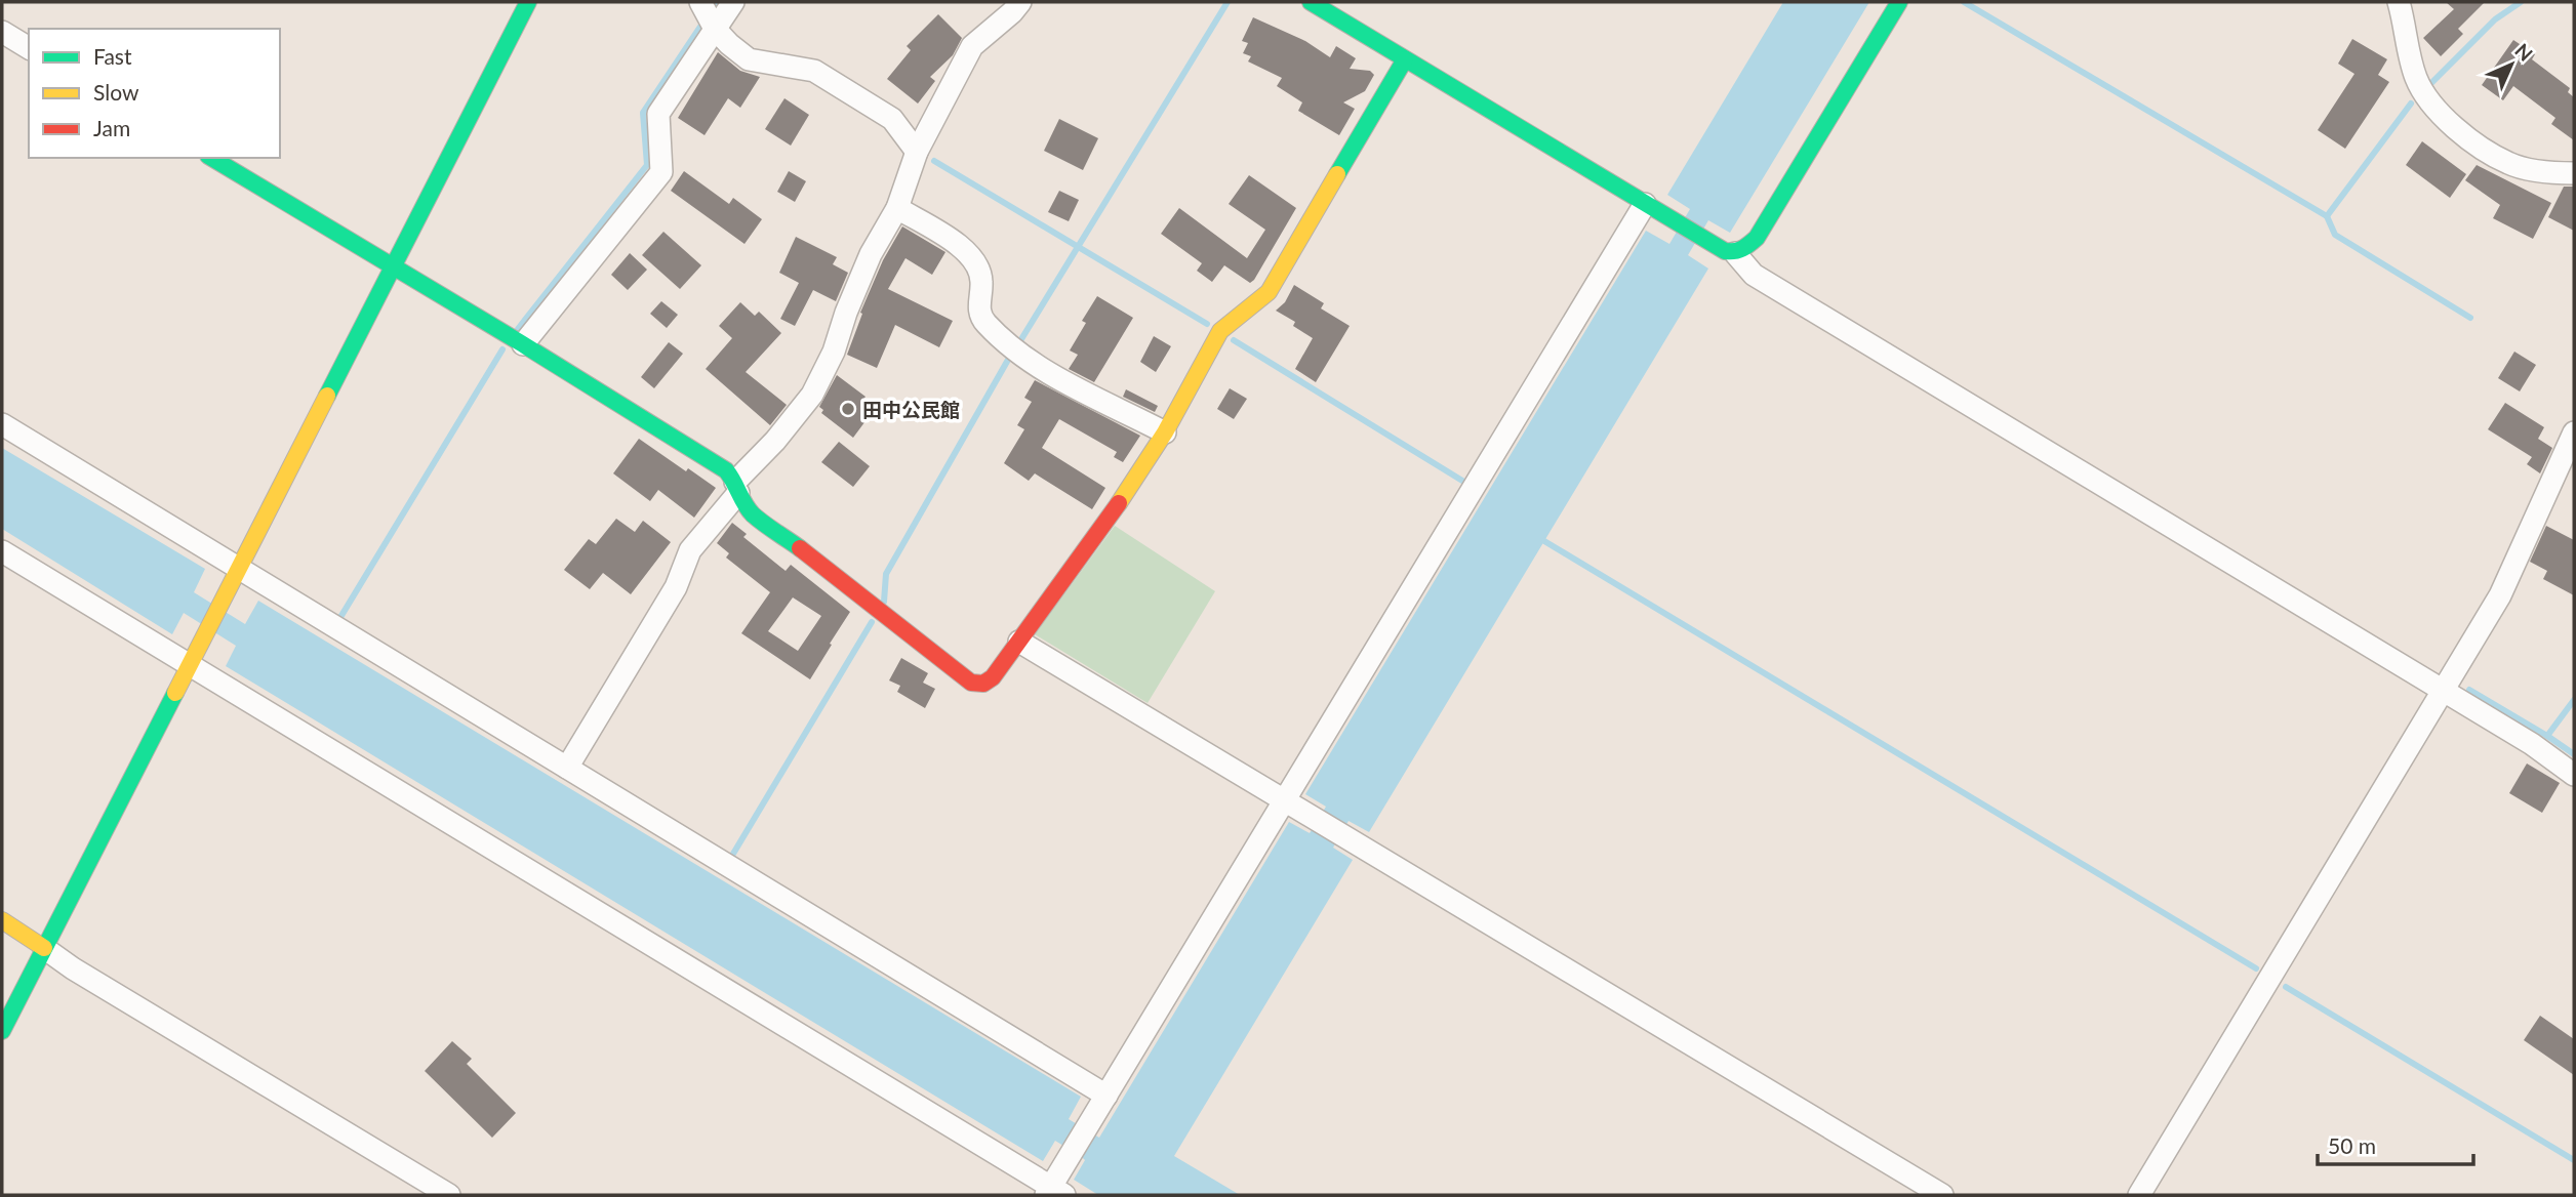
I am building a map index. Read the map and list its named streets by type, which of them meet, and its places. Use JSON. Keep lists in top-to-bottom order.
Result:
{
  "places": ["田中公民館"],
  "legend": ["Fast", "Slow", "Jam"],
  "scale_bar": "50 m",
  "north": "top right"
}
